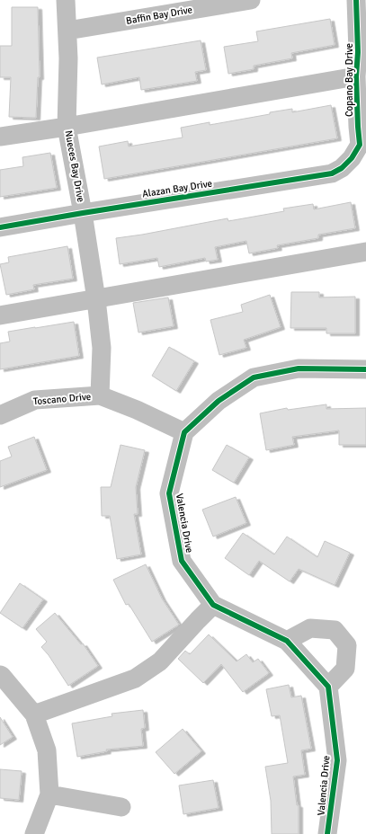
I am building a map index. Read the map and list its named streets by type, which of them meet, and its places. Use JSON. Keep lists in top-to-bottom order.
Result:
{
  "streets": {
    "street": [
      "Baffin Bay Drive",
      "Copano Bay Drive",
      "Nueces Bay Drive",
      "Alazan Bay Drive",
      "Toscano Drive",
      "Valencia Drive"
    ]
  },
  "crossings": [
    ["Baffin Bay Drive", "Nueces Bay Drive"],
    ["Copano Bay Drive", "Alazan Bay Drive"],
    ["Nueces Bay Drive", "Alazan Bay Drive"],
    ["Nueces Bay Drive", "Toscano Drive"],
    ["Toscano Drive", "Valencia Drive"]
  ]
}
